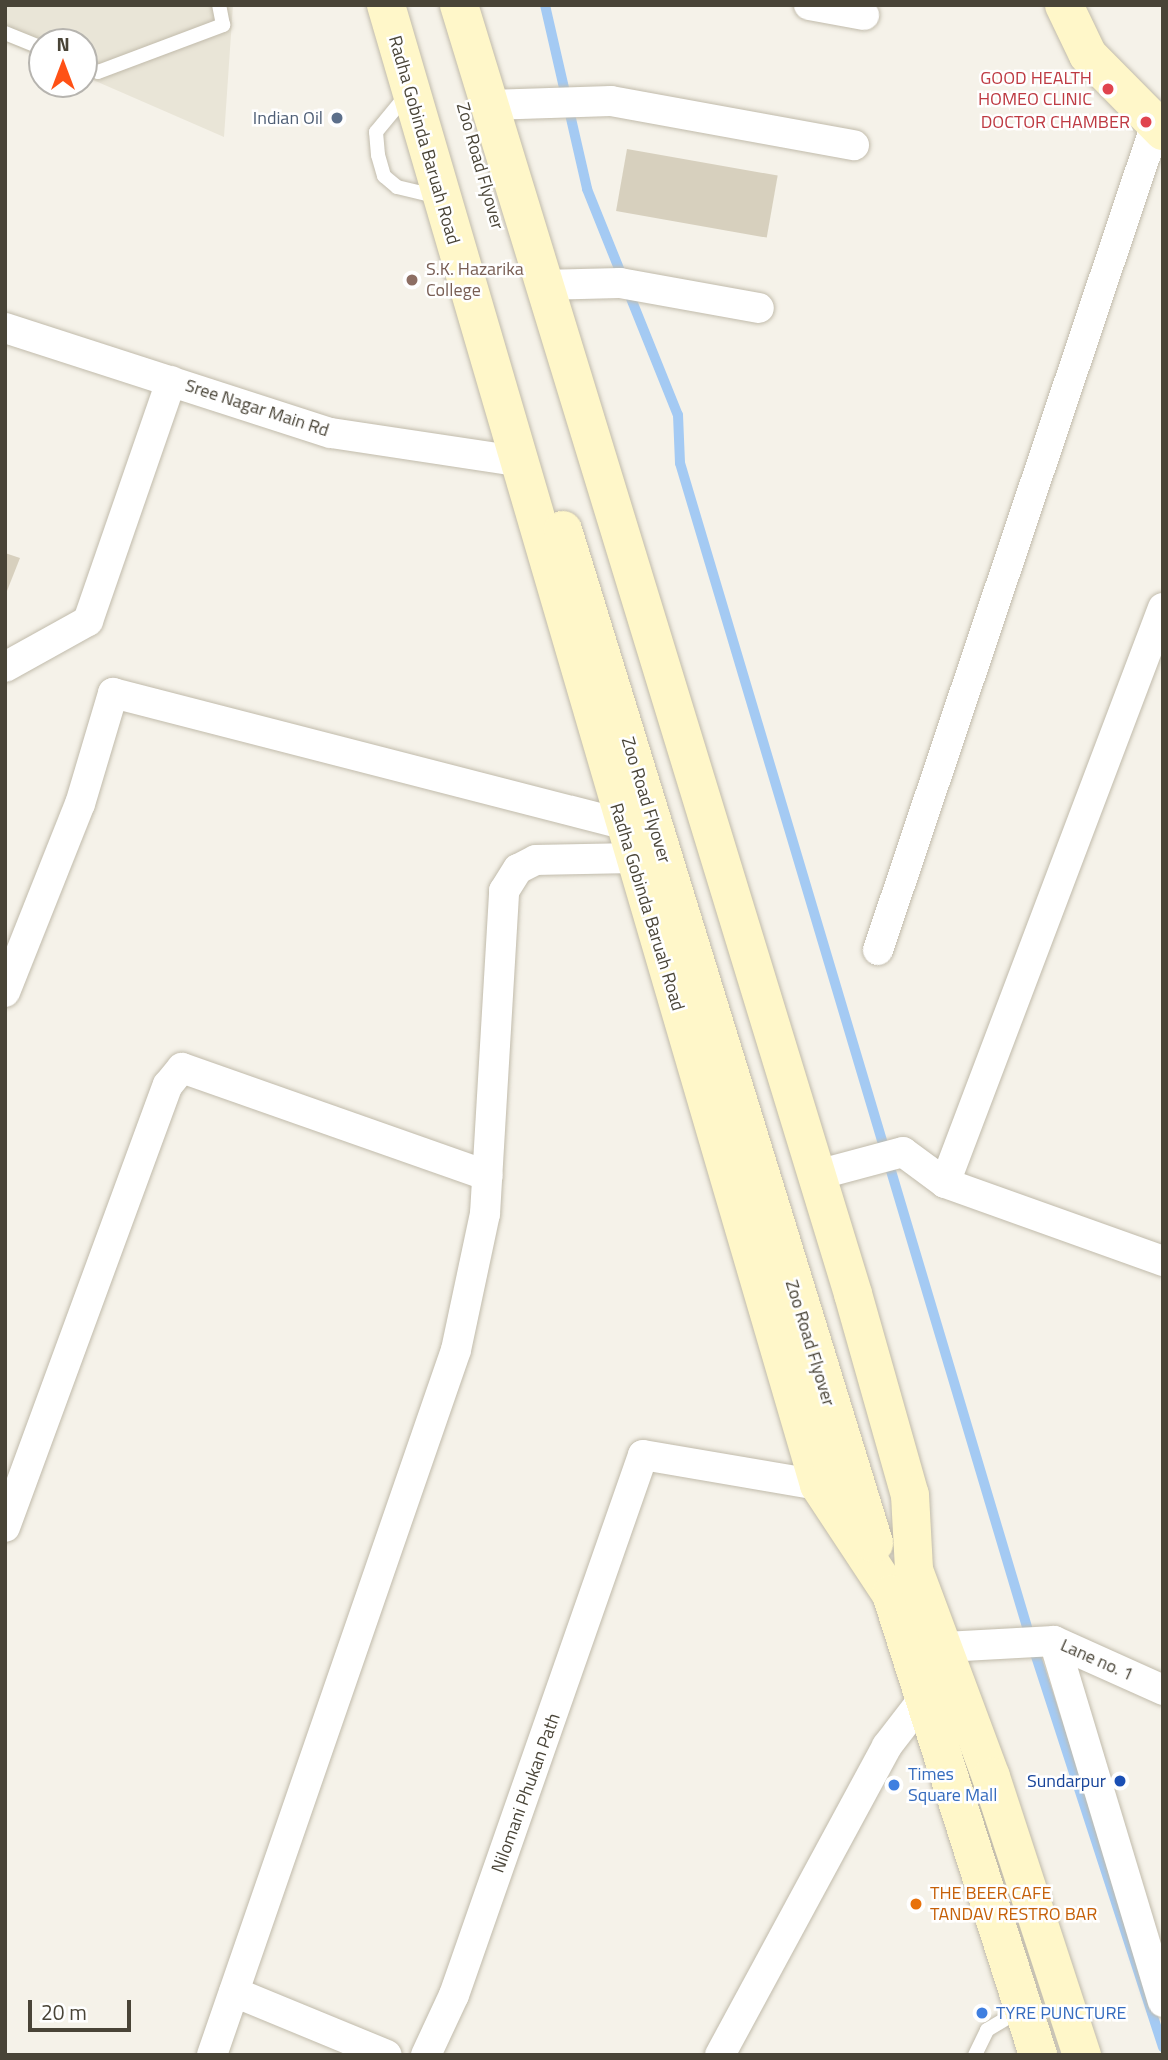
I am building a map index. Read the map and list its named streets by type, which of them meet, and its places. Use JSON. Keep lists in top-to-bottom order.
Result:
{
  "streets": {
    "main road": ["Radha Gobinda Baruah Road", "Zoo Road Flyover"],
    "street": ["Sree Nagar Main Rd", "Lane no. 1", "Nilomani Phukan Path"]
  },
  "crossings": [
    ["Radha Gobinda Baruah Road", "Zoo Road Flyover"],
    ["Radha Gobinda Baruah Road", "Sree Nagar Main Rd"],
    ["Radha Gobinda Baruah Road", "Nilomani Phukan Path"],
    ["Zoo Road Flyover", "Nilomani Phukan Path"]
  ],
  "places": [
    "GOOD HEALTH HOMEO CLINIC",
    "Indian Oil",
    "DOCTOR CHAMBER",
    "S.K. Hazarika College",
    "Sundarpur",
    "Times Square Mall",
    "THE BEER CAFE TANDAV RESTRO BAR",
    "TYRE PUNCTURE"
  ],
  "scale_bar": "20 m",
  "north": "top"
}
